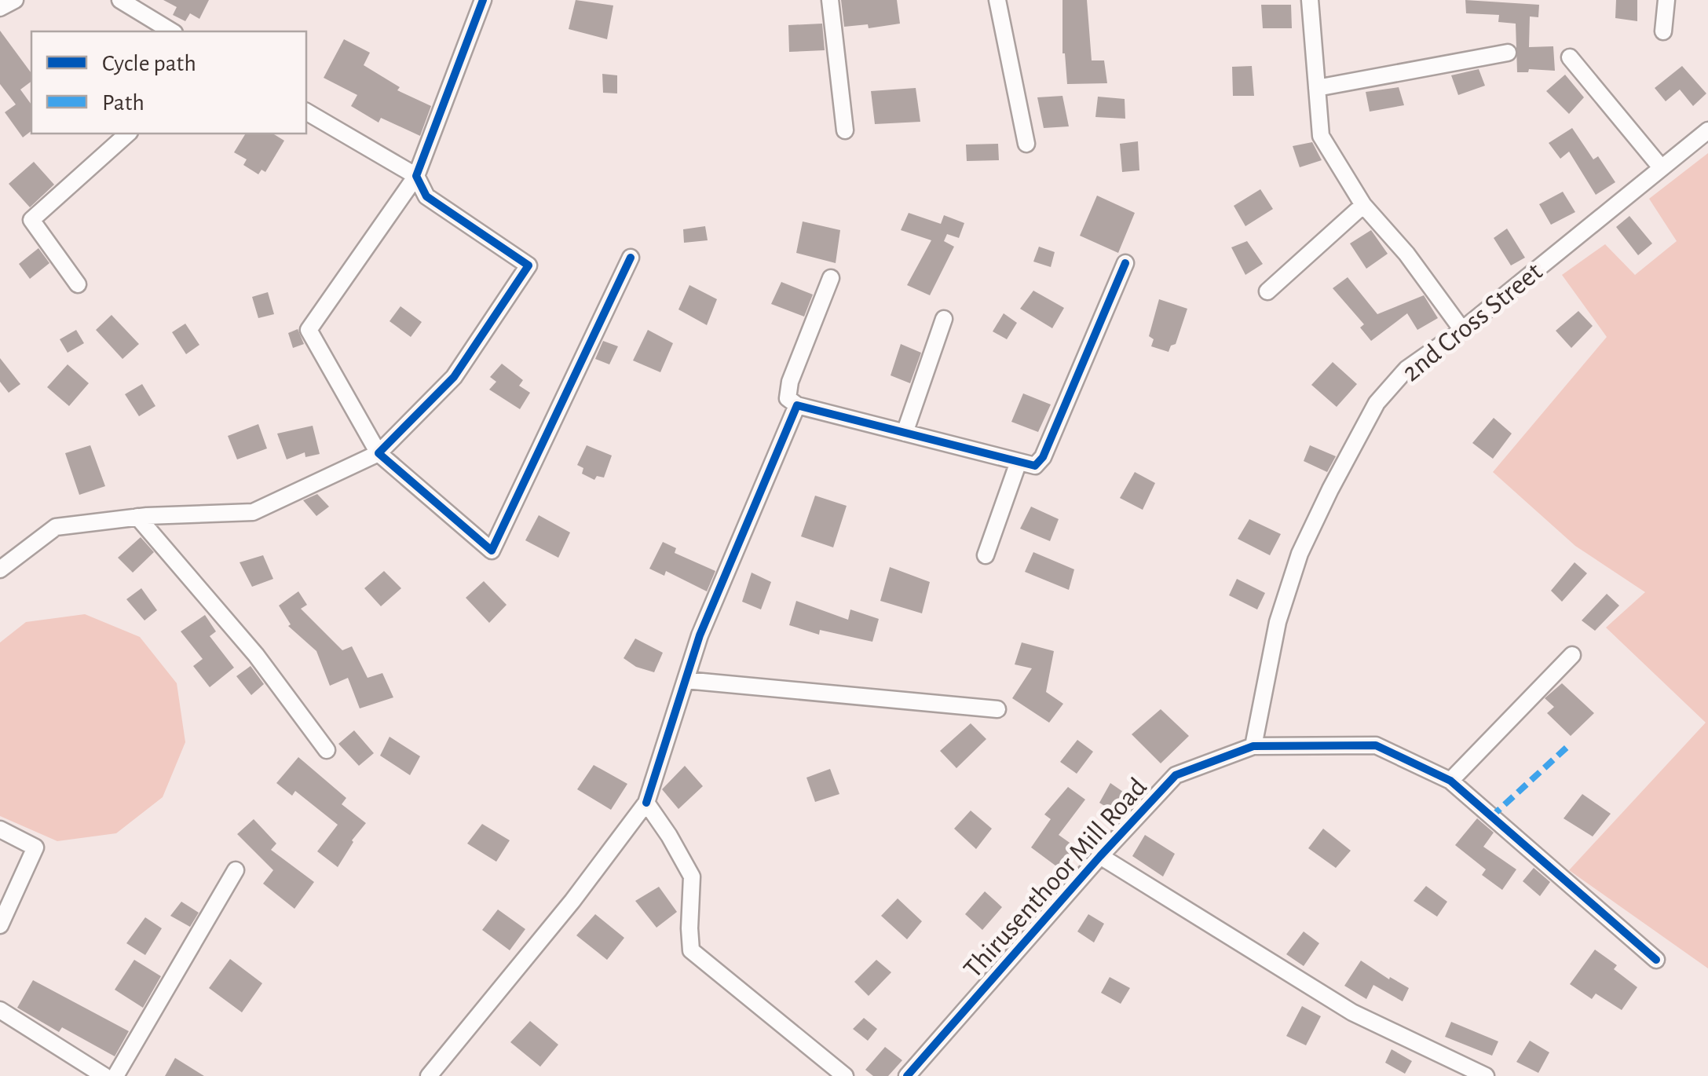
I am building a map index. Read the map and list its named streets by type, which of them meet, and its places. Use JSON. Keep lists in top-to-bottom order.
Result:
{
  "streets": {
    "street": ["2nd Cross Street", "Thirusenthoor Mill Road"]
  },
  "crossings": [
    ["2nd Cross Street", "Thirusenthoor Mill Road"]
  ],
  "legend": ["Cycle path", "Path"]
}
